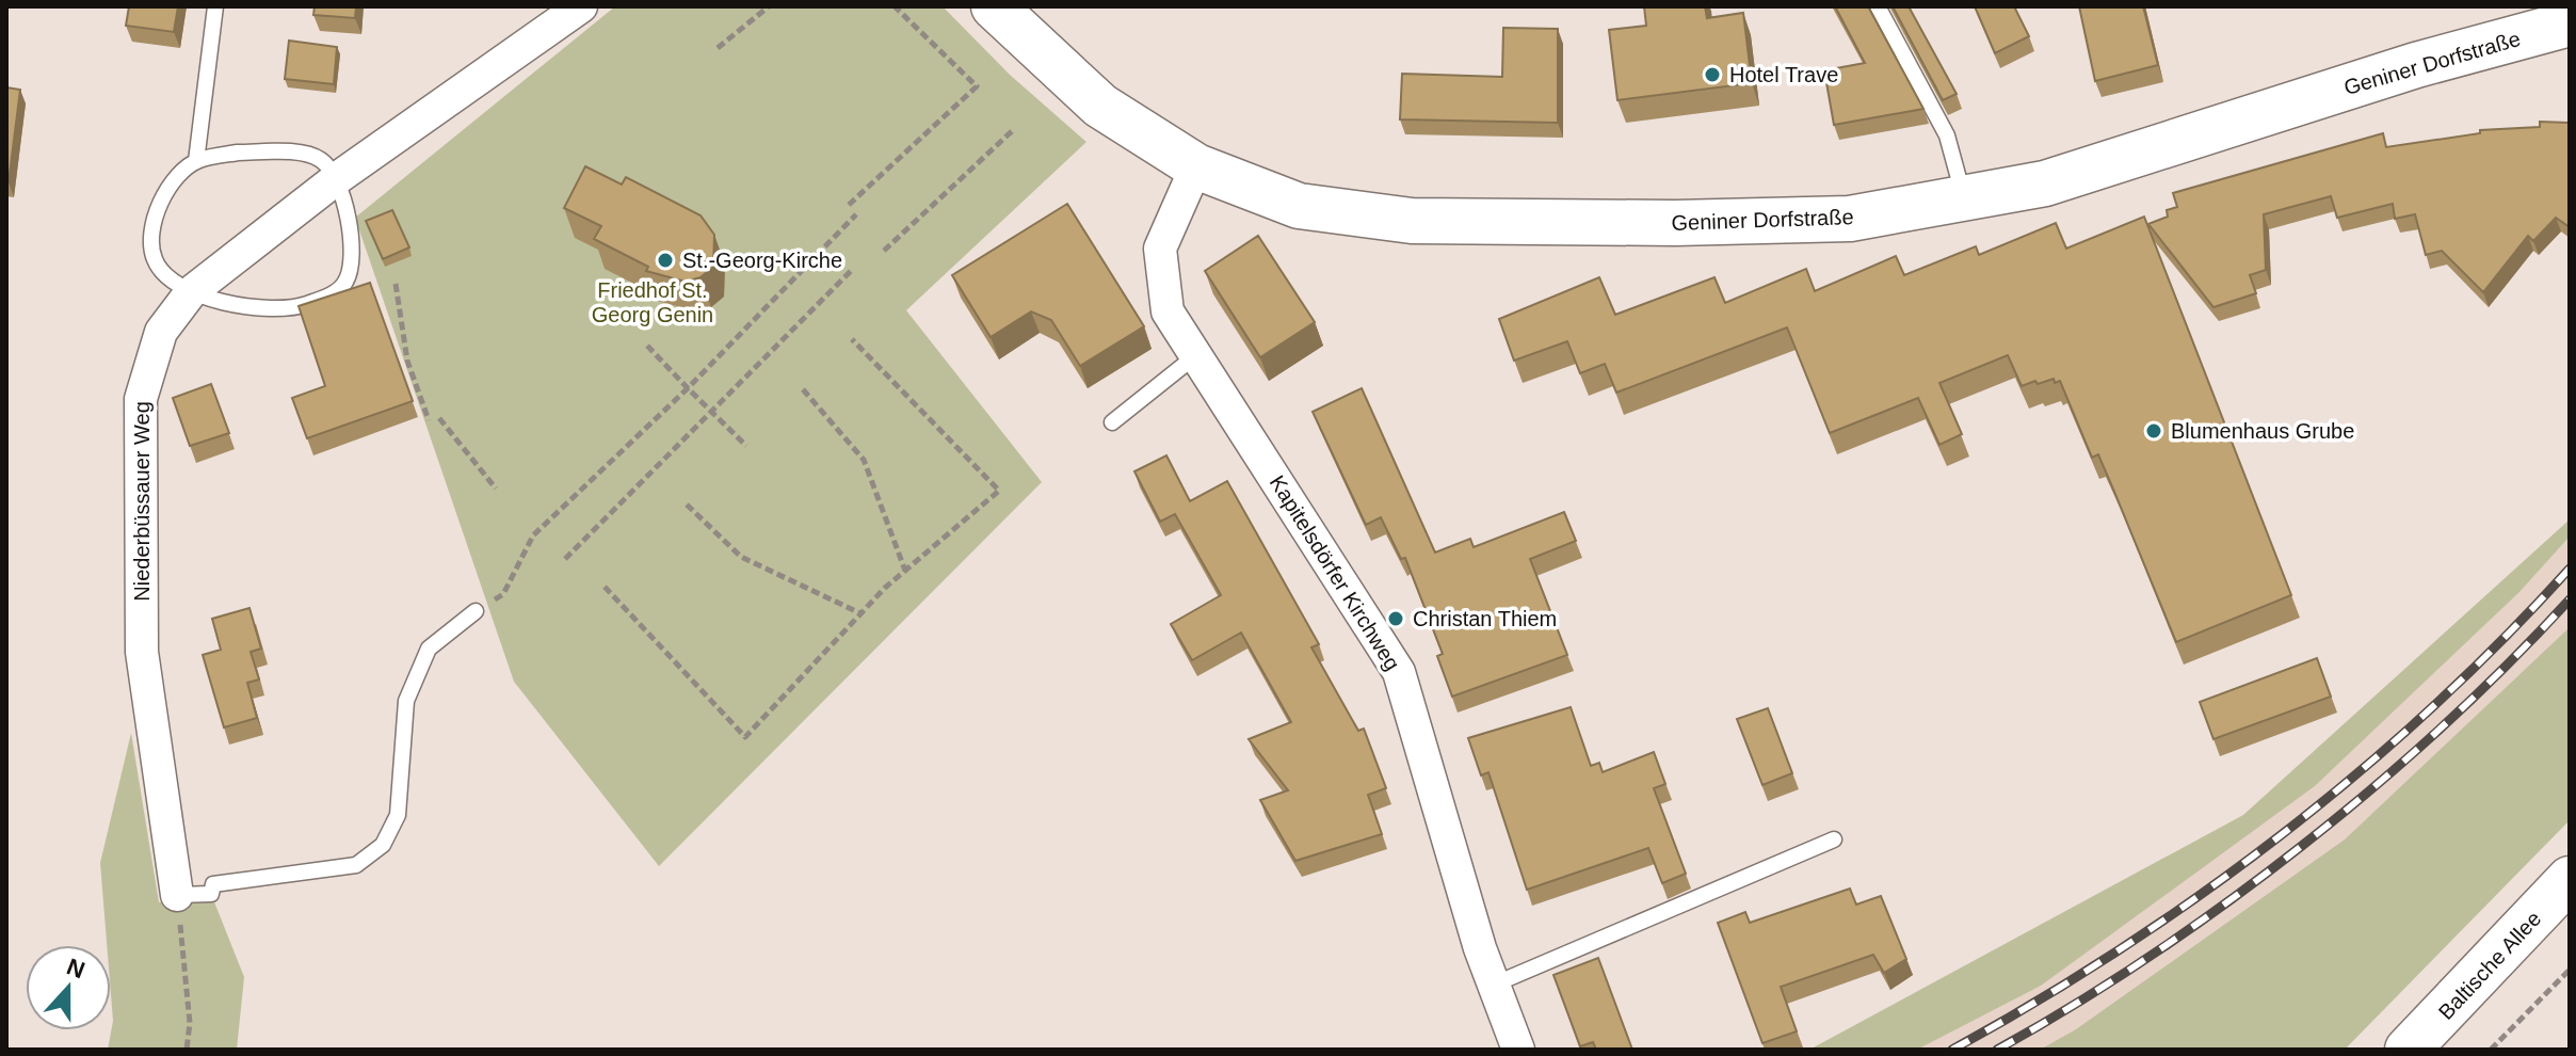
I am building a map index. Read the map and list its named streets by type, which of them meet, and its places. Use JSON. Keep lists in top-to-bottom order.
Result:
{
  "streets": {
    "main road": ["Geniner Dorfstraße", "Baltische Allee"],
    "street": ["Niederbüssauer Weg", "Kapitelsdörfer Kirchweg"]
  },
  "crossings": [
    ["Geniner Dorfstraße", "Kapitelsdörfer Kirchweg"]
  ],
  "parks": ["Friedhof St. Georg Genin"],
  "places": [
    "Hotel Trave",
    "St.-Georg-Kirche",
    "Blumenhaus Grube",
    "Christan Thiem"
  ],
  "north": "top"
}
